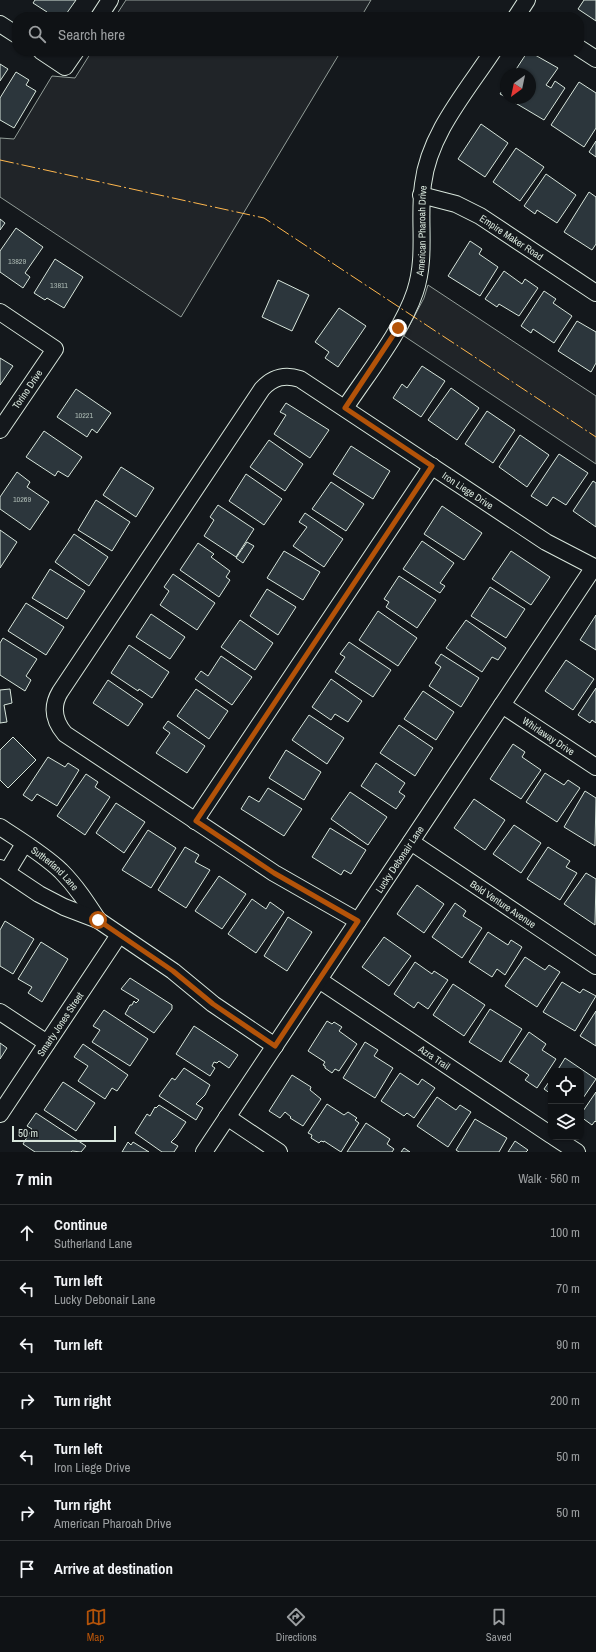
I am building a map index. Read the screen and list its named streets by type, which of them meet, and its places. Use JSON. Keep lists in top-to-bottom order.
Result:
{
  "streets": {
    "street": [
      "American Pharoah Drive",
      "Empire Maker Road",
      "Torino Drive",
      "Iron Liege Drive",
      "Whirlaway Drive",
      "Lucky Debonair Lane",
      "Sutherland Lane",
      "Bold Venture Avenue",
      "Smarty Jones Street",
      "Azra Trail"
    ]
  },
  "crossings": [
    ["American Pharoah Drive", "Empire Maker Road"],
    ["American Pharoah Drive", "Iron Liege Drive"],
    ["Iron Liege Drive", "Lucky Debonair Lane"],
    ["Whirlaway Drive", "Lucky Debonair Lane"],
    ["Lucky Debonair Lane", "Sutherland Lane"],
    ["Lucky Debonair Lane", "Bold Venture Avenue"],
    ["Lucky Debonair Lane", "Azra Trail"],
    ["Sutherland Lane", "Smarty Jones Street"]
  ],
  "house_numbers": [
    "13829",
    "13811",
    "10221",
    "10269"
  ],
  "scale_bar": "50 m",
  "north": "bottom left",
  "page": {
    "search": "Search here",
    "scale": "50 m",
    "heading": ["7 min", "Walk · 560 m"],
    "list": [
      ["Continue", "Sutherland Lane", "100 m"],
      ["Turn left", "Lucky Debonair Lane", "70 m"],
      ["Turn left", "90 m"],
      ["Turn right", "200 m"],
      ["Turn left", "Iron Liege Drive", "50 m"],
      ["Turn right", "American Pharoah Drive", "50 m"],
      "Arrive at destination"
    ],
    "nav": ["Map", "Directions", "Saved"]
  }
}
